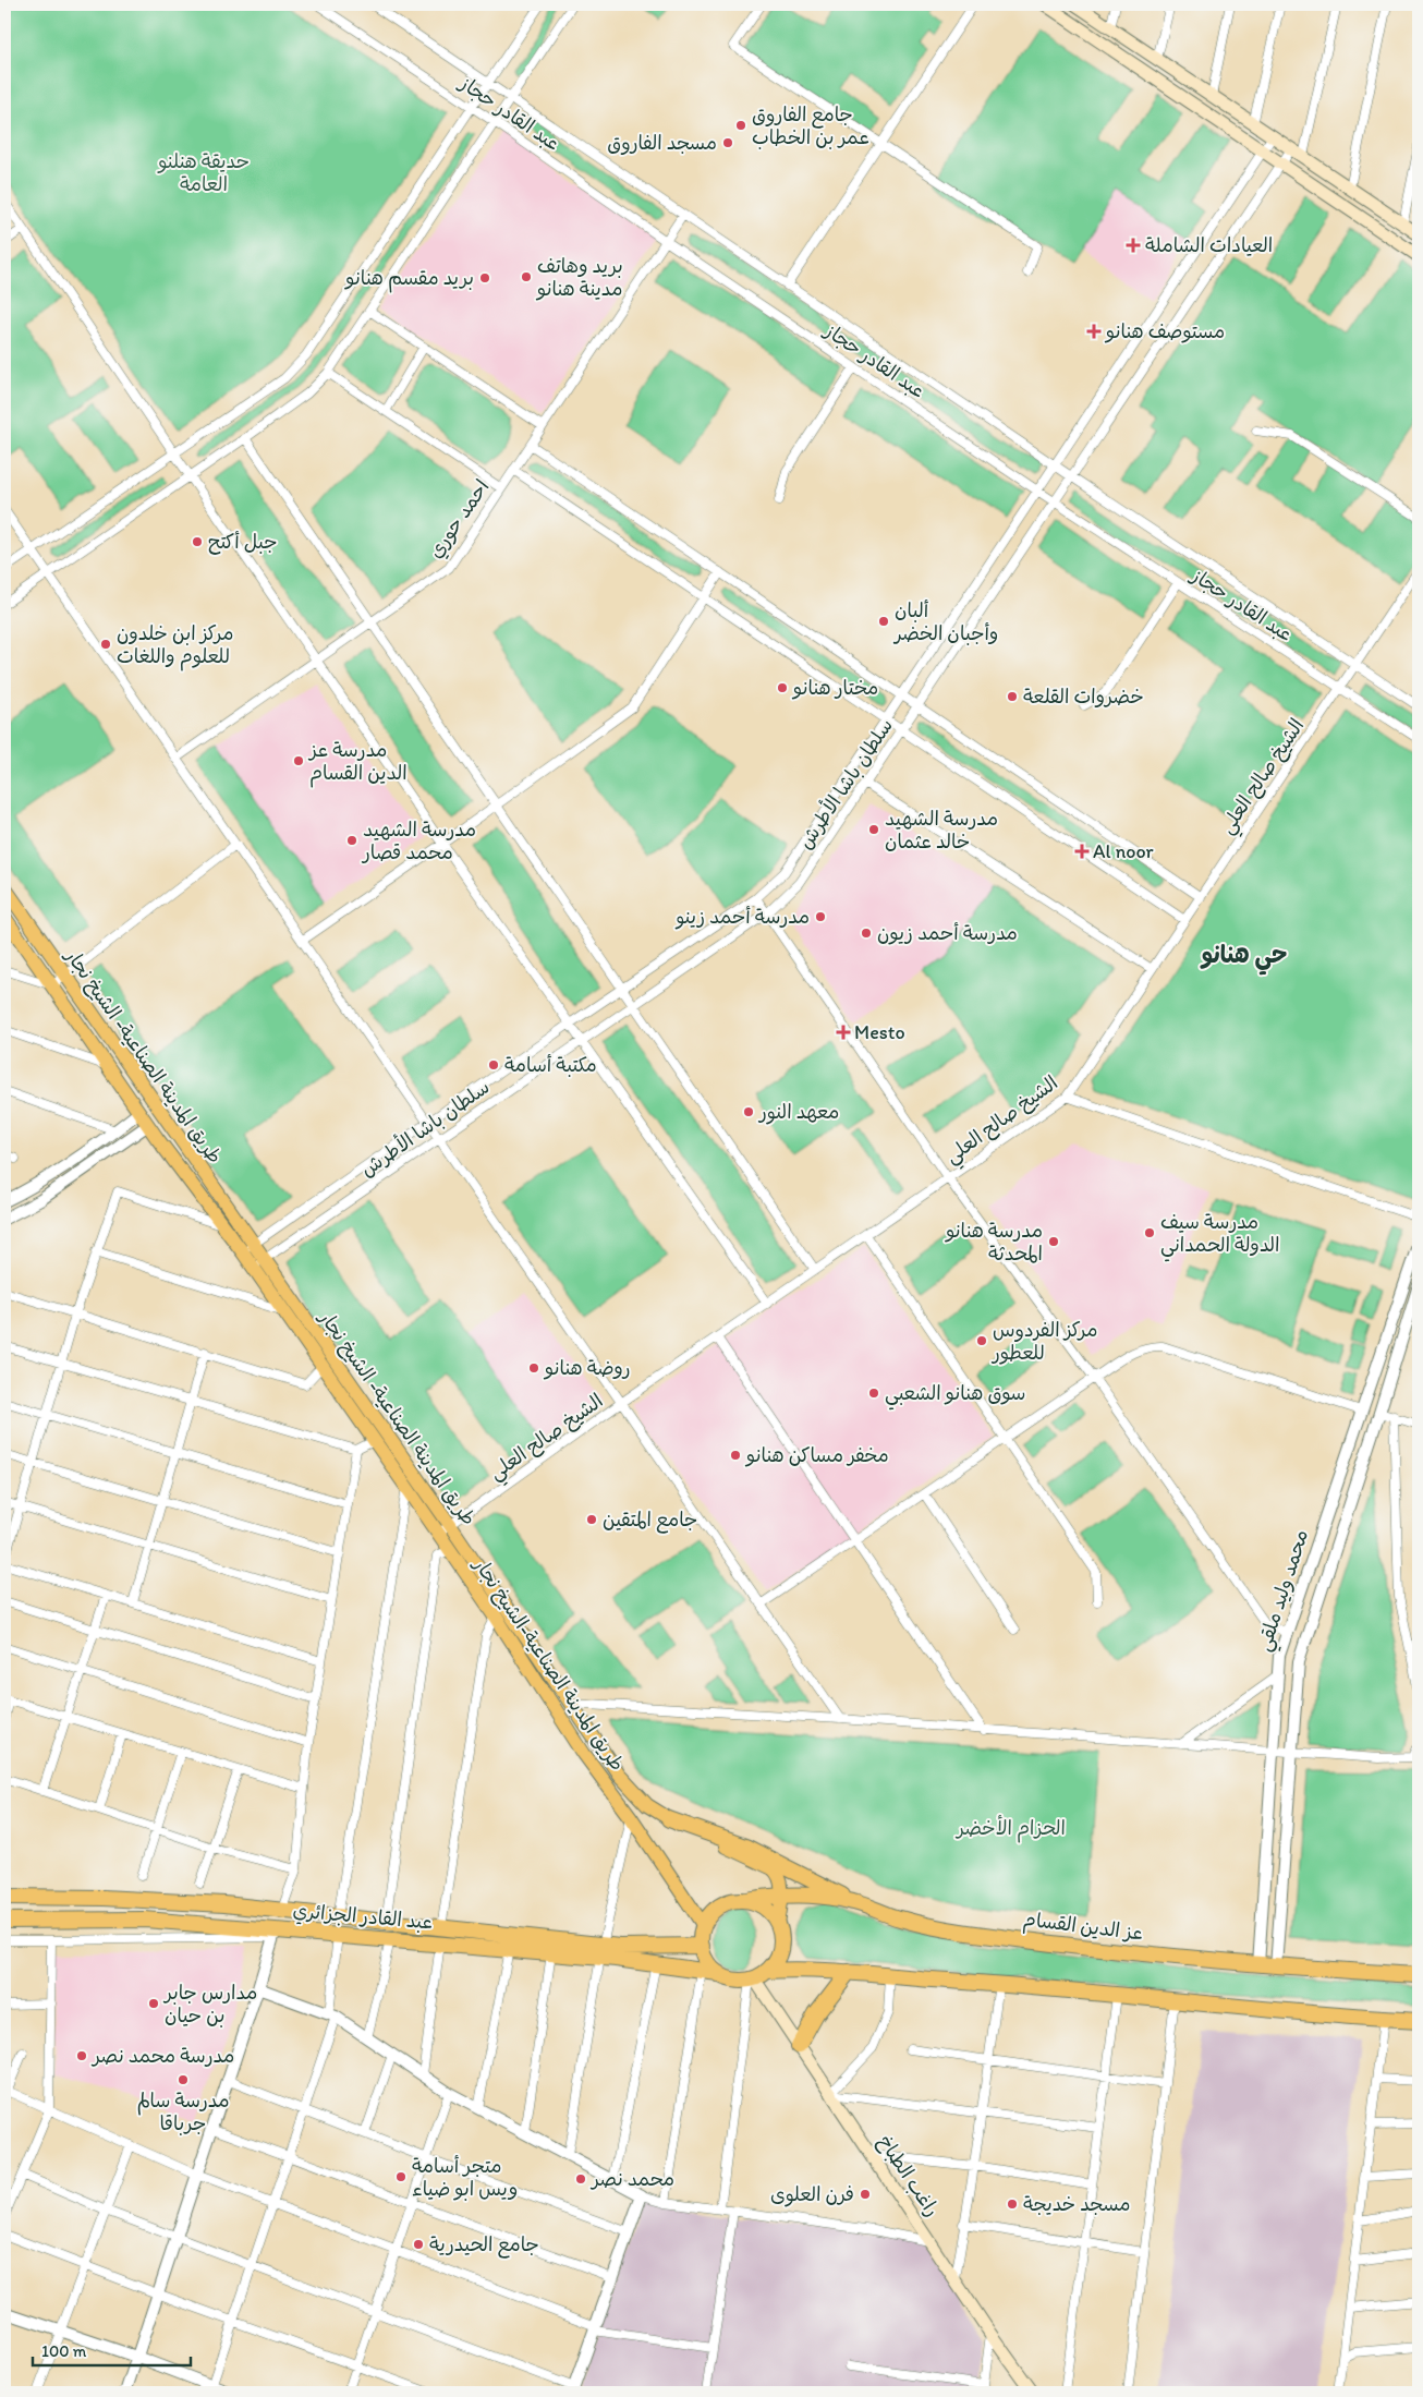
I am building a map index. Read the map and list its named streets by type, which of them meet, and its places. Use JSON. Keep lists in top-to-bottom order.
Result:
{
  "streets": {
    "highway": ["عبد القادر الجزائري", "عز الدين القسام"],
    "main road": ["طريق المدينة الصناعية- الشيخ نجار", "طريق المدينة الصناعية-الشيخ نجار", "راغب الطباخ"],
    "street": [
      "عبد القادر حجاز",
      "احمد حوري",
      "الشيخ صالح العلي",
      "سلطان باشا الأطرش",
      "محمد وليد ملقي"
    ]
  },
  "crossings": [
    ["عبد القادر حجاز", "احمد حوري"],
    ["عبد القادر حجاز", "الشيخ صالح العلي"],
    ["عبد القادر حجاز", "سلطان باشا الأطرش"],
    ["الشيخ صالح العلي", "طريق المدينة الصناعية- الشيخ نجار"],
    ["الشيخ صالح العلي", "طريق المدينة الصناعية-الشيخ نجار"],
    ["سلطان باشا الأطرش", "طريق المدينة الصناعية- الشيخ نجار"],
    ["سلطان باشا الأطرش", "طريق المدينة الصناعية-الشيخ نجار"],
    ["طريق المدينة الصناعية- الشيخ نجار", "طريق المدينة الصناعية-الشيخ نجار"],
    ["طريق المدينة الصناعية- الشيخ نجار", "عبد القادر الجزائري"],
    ["طريق المدينة الصناعية- الشيخ نجار", "عز الدين القسام"],
    ["طريق المدينة الصناعية- الشيخ نجار", "راغب الطباخ"],
    ["محمد وليد ملقي", "عز الدين القسام"],
    ["طريق المدينة الصناعية-الشيخ نجار", "عبد القادر الجزائري"],
    ["طريق المدينة الصناعية-الشيخ نجار", "عز الدين القسام"],
    ["طريق المدينة الصناعية-الشيخ نجار", "راغب الطباخ"],
    ["عبد القادر الجزائري", "عز الدين القسام"],
    ["عبد القادر الجزائري", "راغب الطباخ"],
    ["عز الدين القسام", "راغب الطباخ"]
  ],
  "districts": ["حي هنانو"],
  "parks": ["حديقة هنلنو العامة", "الحزام الأخضر"],
  "places": {
    "other": [
      "جامع الفاروق عمر بن الخطاب",
      "مسجد الفاروق",
      "بريد وهاتف مدينة هنانو",
      "بريد مقسم هنانو",
      "جبل أكتح",
      "ألبان وأجبان الخضر",
      "مركز ابن خلدون للعلوم واللغات",
      "مختار هنانو",
      "خضروات القلعة",
      "مدرسة عز الدين القسام",
      "مدرسة الشهيد خالد عثمان",
      "مدرسة الشهيد محمد قصار",
      "مدرسة أحمد زينو",
      "مدرسة أحمد زيون",
      "مكتبة أسامة",
      "معهد النور",
      "مدرسة سيف الدولة الحمداني",
      "مدرسة هنانو المحدثة",
      "مركز الفردوس للعطور",
      "روضة هنانو",
      "سوق هنانو الشعبي",
      "مخفر مساكن هنانو",
      "جامع المتقين",
      "مدارس جابر بن حيان",
      "مدرسة محمد نصر",
      "مدرسة سالم جرباقا",
      "متجر أسامة ويس ابو ضياء",
      "محمد نصر",
      "فرن العلوى",
      "مسجد خديجة",
      "جامع الحيدرية"
    ],
    "health": [
      "العيادات الشاملة",
      "مستوصف هنانو",
      "Al noor",
      "Mesto"
    ]
  },
  "scale_bar": "100 m"
}
